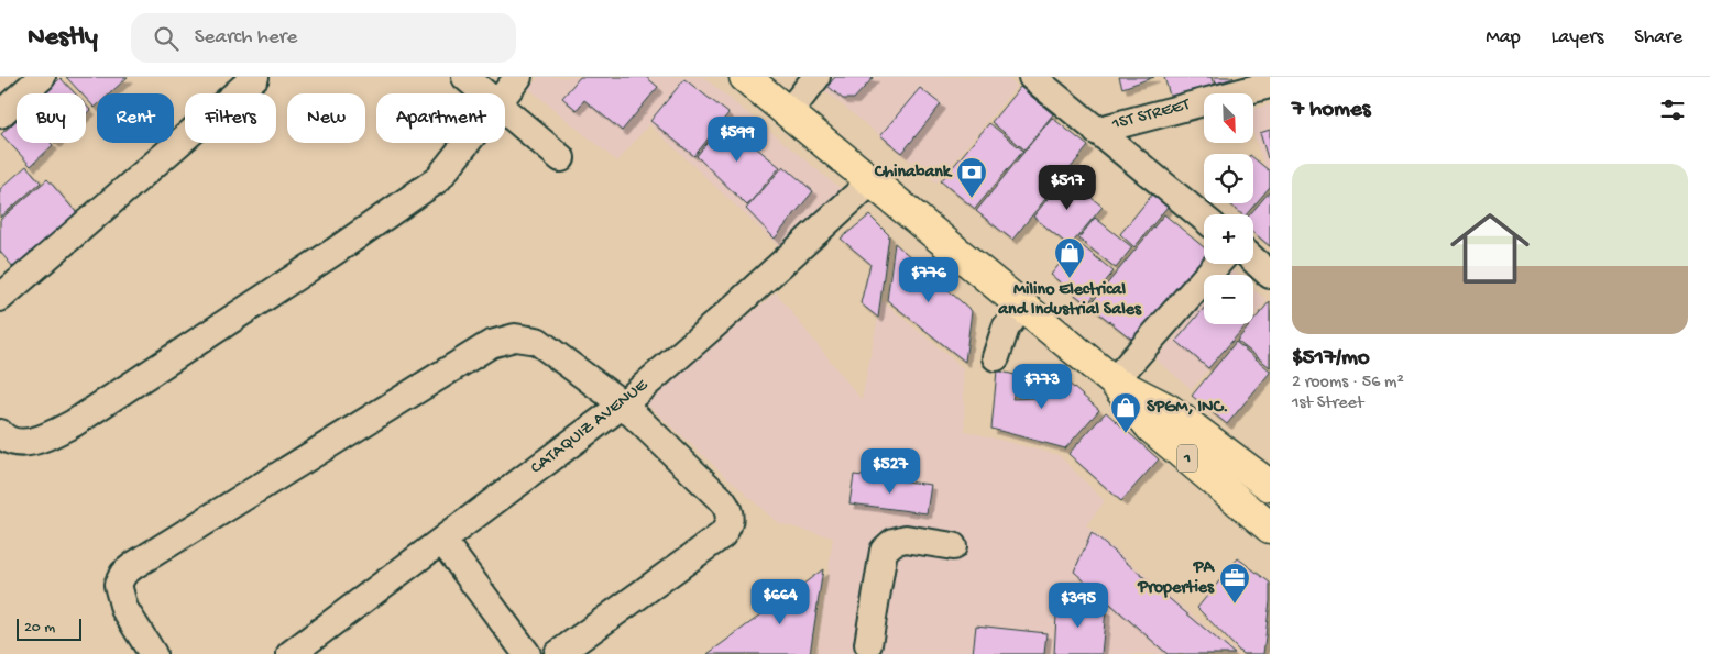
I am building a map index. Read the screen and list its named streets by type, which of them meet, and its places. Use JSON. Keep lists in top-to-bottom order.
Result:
{
  "streets": {
    "highway": ["1"],
    "street": ["1ST STREET", "CATAQUIZ AVENUE"]
  },
  "crossings": [
    ["CATAQUIZ AVENUE", "1"]
  ],
  "places": {
    "bank": ["Chinabank"],
    "shop": ["Milino Electrical and Industrial Sales", "SPGM, INC."],
    "office": ["PA Properties"]
  },
  "scale_bar": "20 m",
  "north": "bottom right",
  "page": {
    "header": "Nestly",
    "search": "Search here",
    "nav": ["Map", "Layers", "Share"],
    "heading": "7 homes",
    "map_buttons": ["+", "−"],
    "chip": [
      "Buy",
      "Rent",
      "Filters",
      "New",
      "Apartment"
    ],
    "price": [
      "$599",
      "$517",
      "$776",
      "$773",
      "$527",
      "$664",
      "$395"
    ],
    "list": [
      {
        "name": "$517/mo",
        "note": "2 rooms · 56 m² · 1st Street"
      }
    ],
    "scale": "20 m"
  }
}
